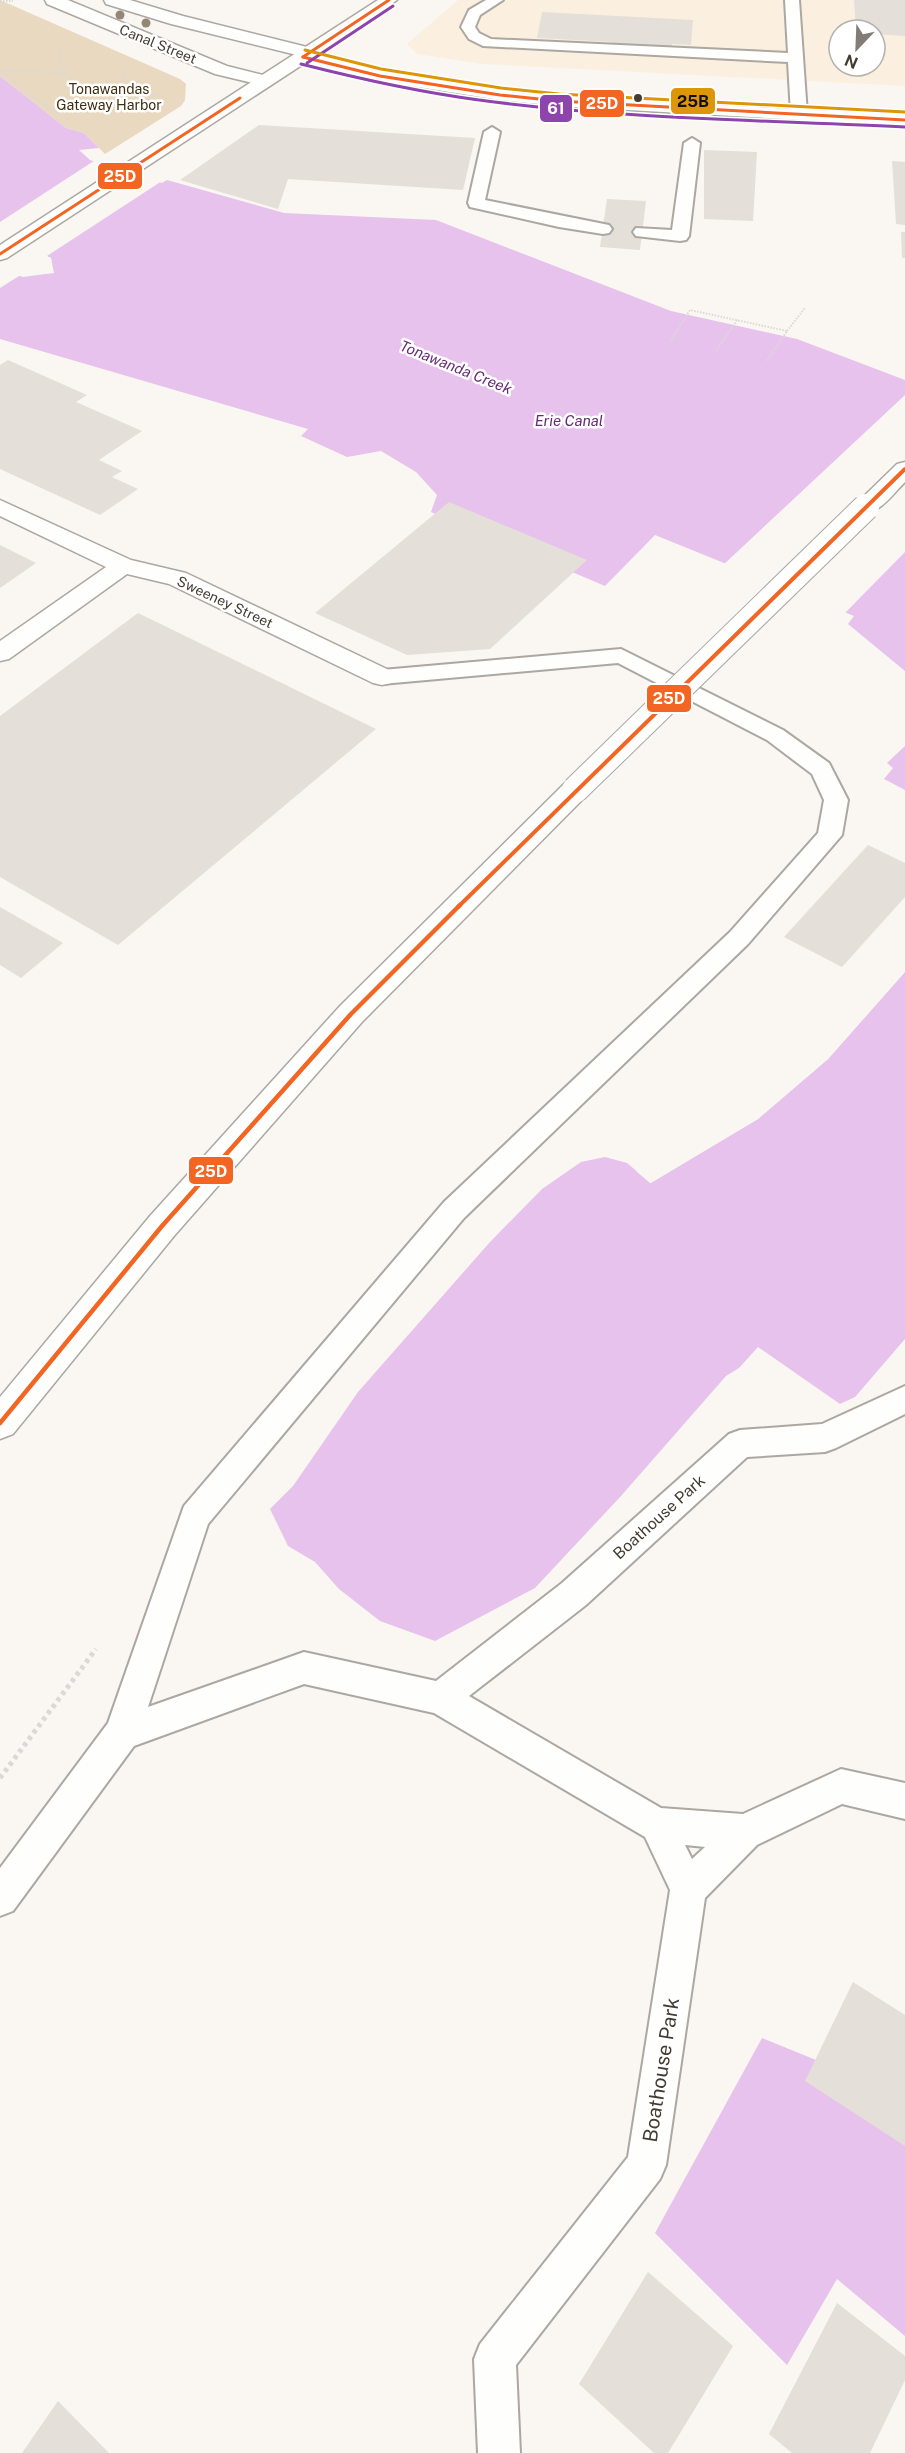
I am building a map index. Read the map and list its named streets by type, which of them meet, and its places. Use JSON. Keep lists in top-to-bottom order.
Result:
{
  "streets": {
    "street": ["Canal Street", "Sweeney Street"],
    "lane": ["Boathouse Park"]
  },
  "water": ["Tonawanda Creek", "Erie Canal"],
  "parks": ["Tonawandas Gateway Harbor"],
  "lines": ["transit line 25D", "transit line 61", "transit line 25B"],
  "north": "bottom left"
}
